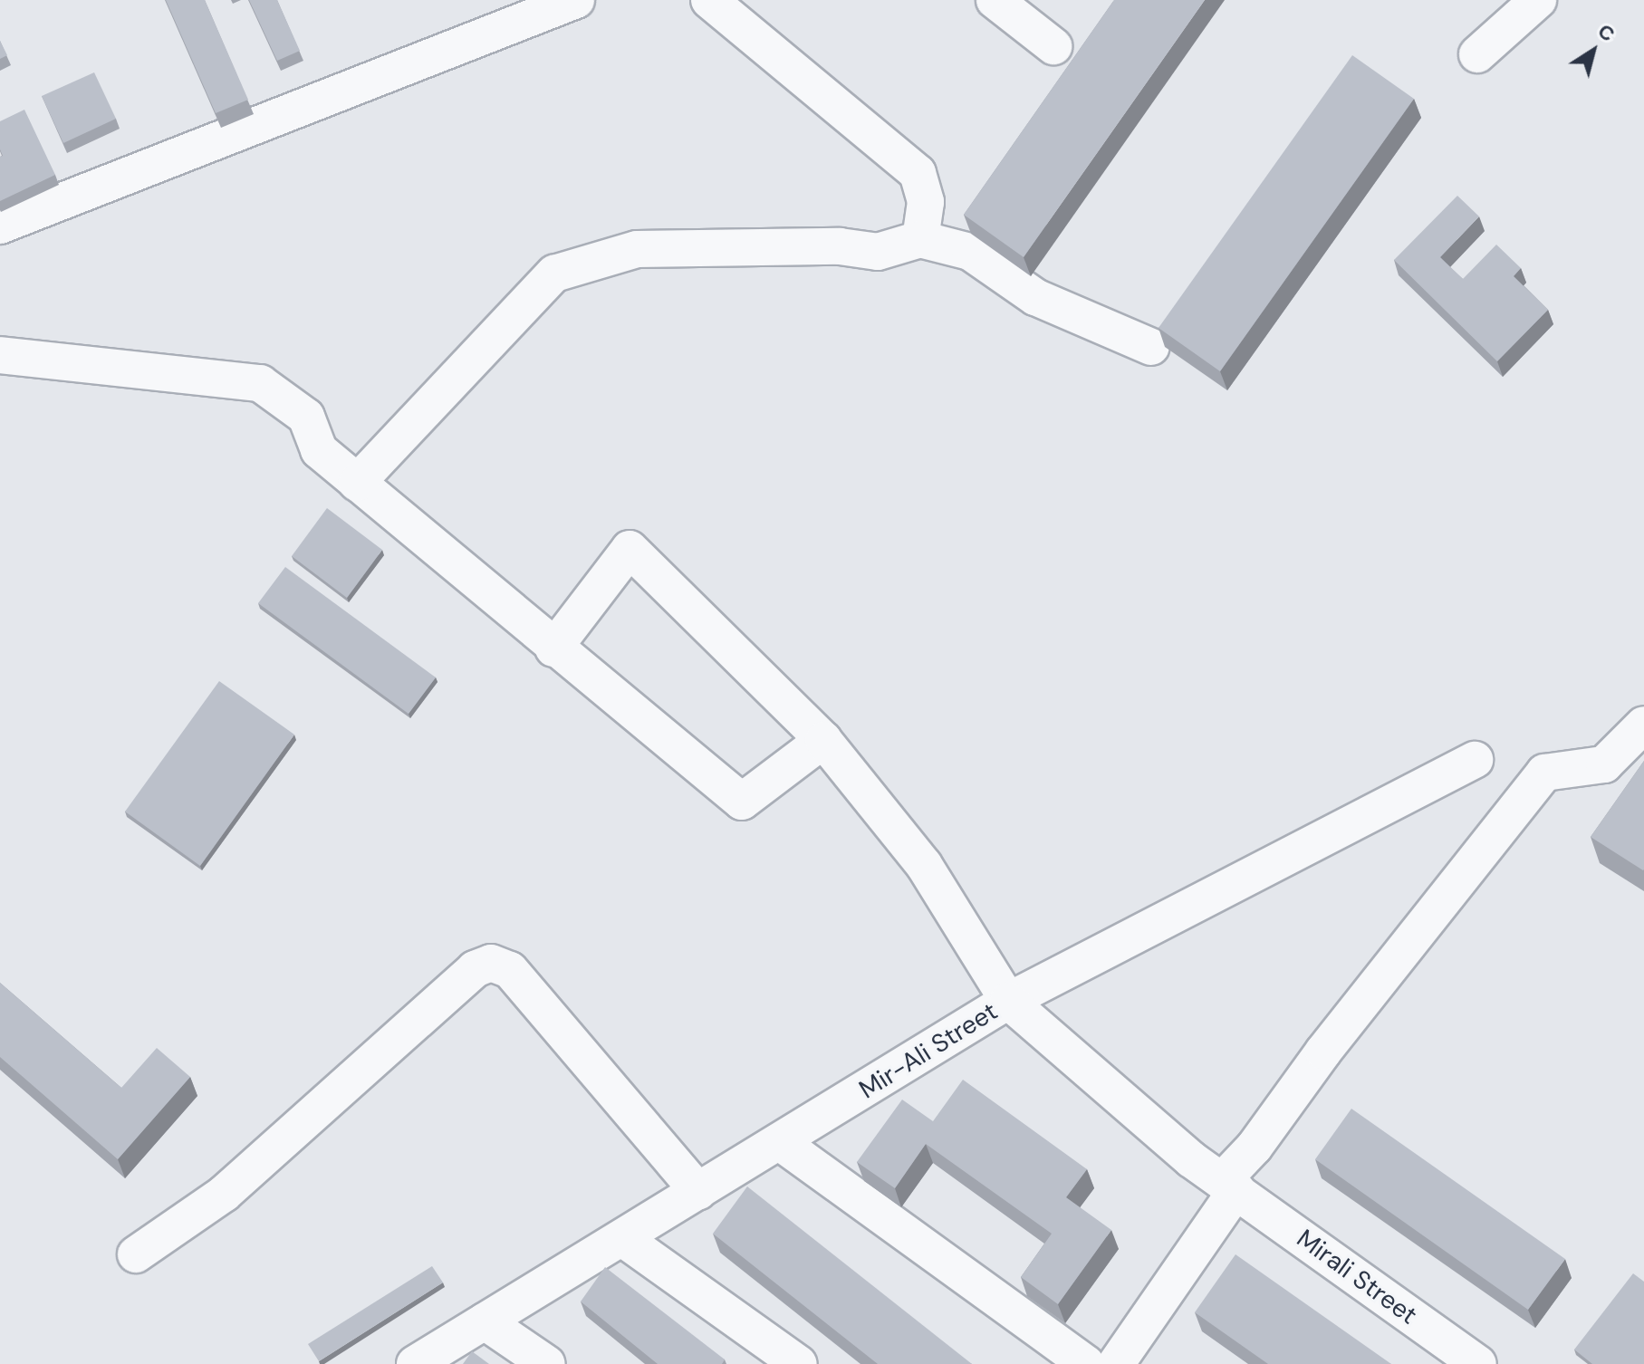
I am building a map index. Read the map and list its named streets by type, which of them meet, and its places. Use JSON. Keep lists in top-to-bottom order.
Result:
{
  "streets": {
    "street": ["Mir-Ali Street", "Mirali Street"]
  },
  "crossings": [
    ["Mir-Ali Street", "Mirali Street"]
  ],
  "north": "top right"
}
